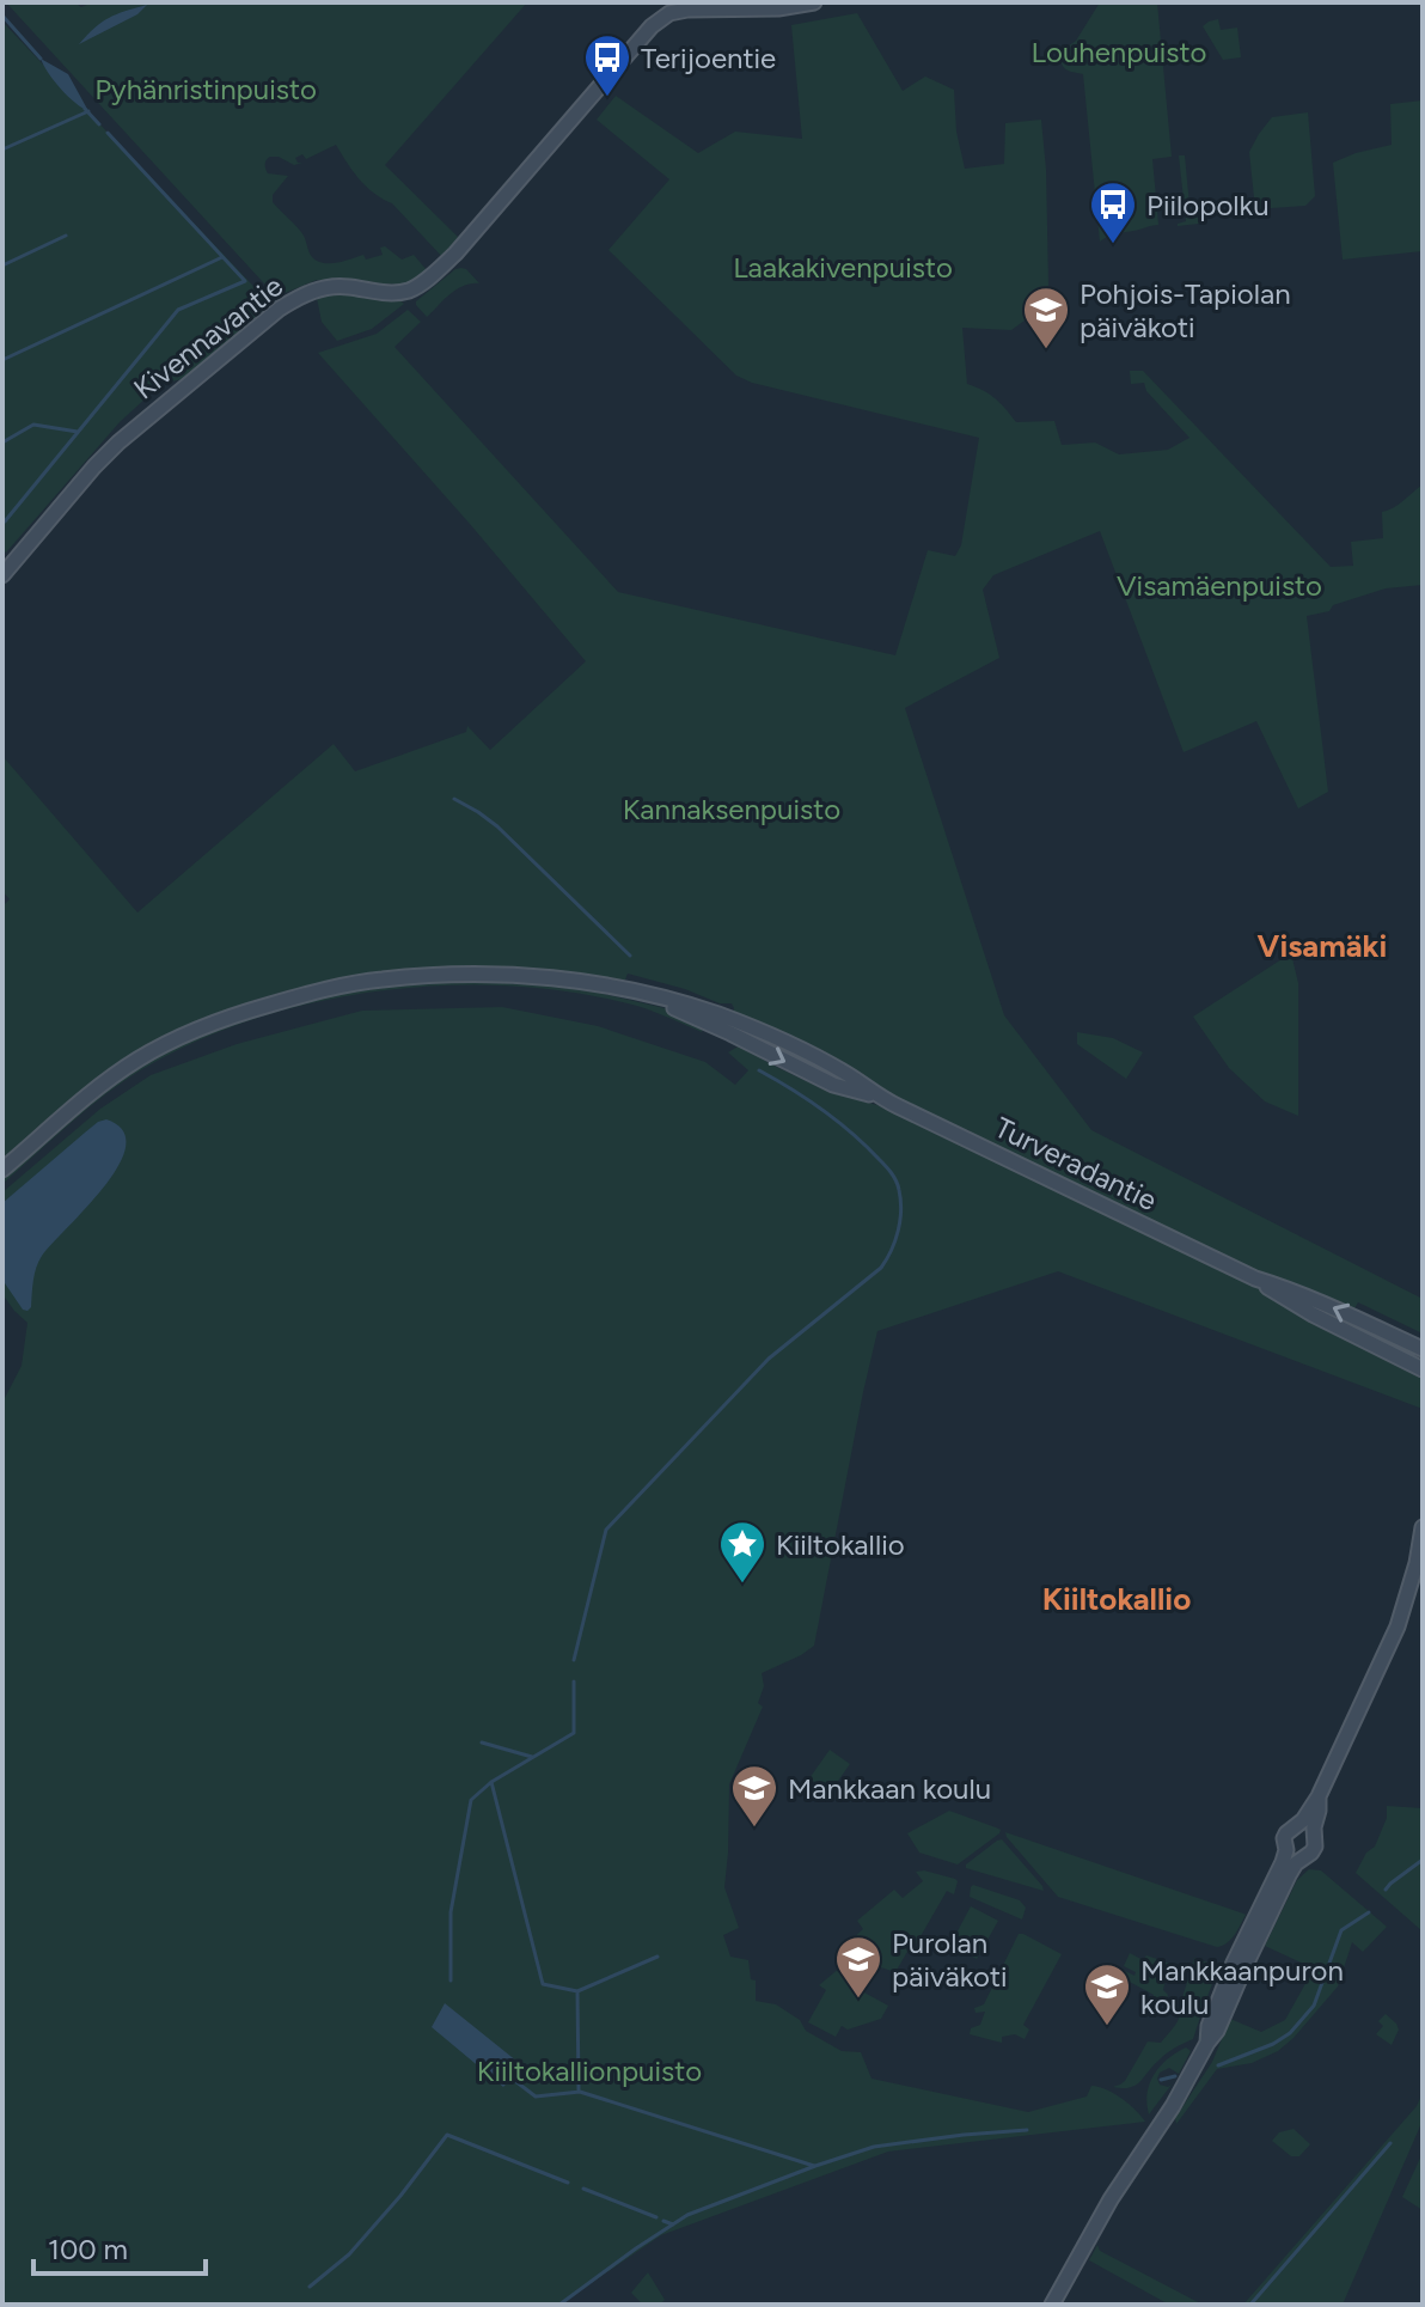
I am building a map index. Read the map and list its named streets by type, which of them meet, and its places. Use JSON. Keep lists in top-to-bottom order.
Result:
{
  "streets": {
    "main road": ["Kivennavantie", "Turveradantie"]
  },
  "districts": ["Visamäki", "Kiiltokallio"],
  "parks": [
    "Louhenpuisto",
    "Pyhänristinpuisto",
    "Laakakivenpuisto",
    "Visamäenpuisto",
    "Kannaksenpuisto",
    "Kiiltokallionpuisto"
  ],
  "places": {
    "bus stop": ["Terijoentie", "Piilopolku"],
    "school or university": [
      "Pohjois-Tapiolan päiväkoti",
      "Mankkaan koulu",
      "Purolan päiväkoti",
      "Mankkaanpuron koulu"
    ],
    "place": ["Kiiltokallio"]
  },
  "scale_bar": "100 m"
}
